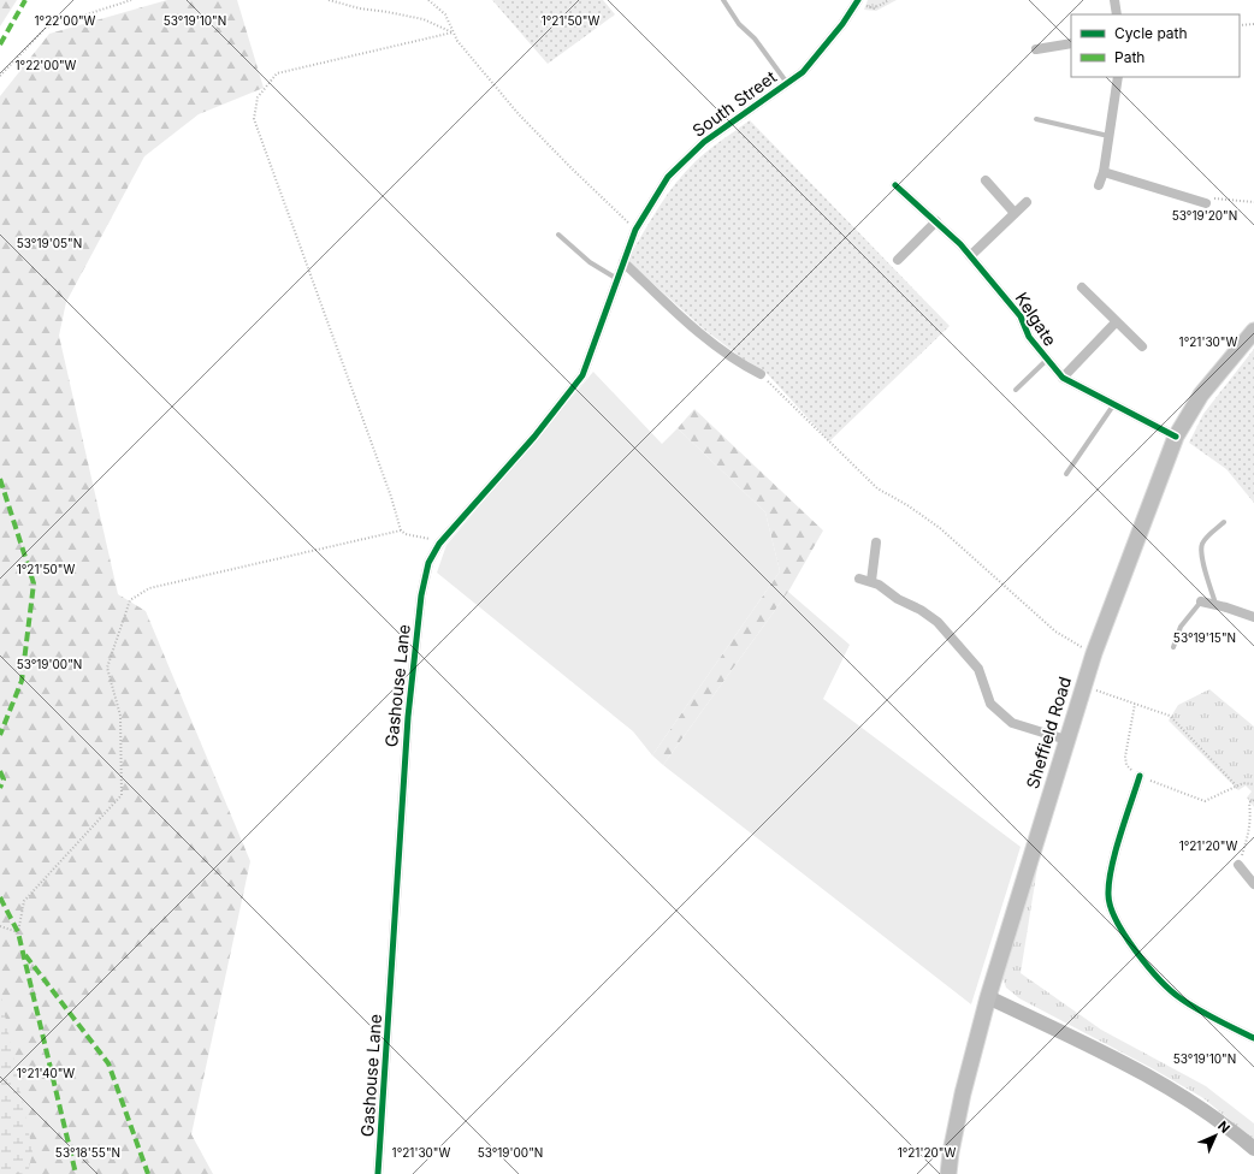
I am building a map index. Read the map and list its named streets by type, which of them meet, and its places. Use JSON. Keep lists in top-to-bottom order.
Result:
{
  "streets": {
    "main road": ["Sheffield Road"],
    "street": ["South Street", "Kelgate", "Gashouse Lane"]
  },
  "crossings": [
    ["South Street", "Gashouse Lane"],
    ["Kelgate", "Sheffield Road"]
  ],
  "legend": ["Cycle path", "Path"],
  "north": "top right",
  "coordinates": [
    "1°22'00\"W",
    "53°19'10\"N",
    "1°21'50\"W",
    "53°19'20\"N",
    "53°19'05\"N",
    "1°21'30\"W",
    "53°19'15\"N",
    "53°19'00\"N",
    "1°21'20\"W",
    "1°21'40\"W",
    "53°18'55\"N"
  ]
}
